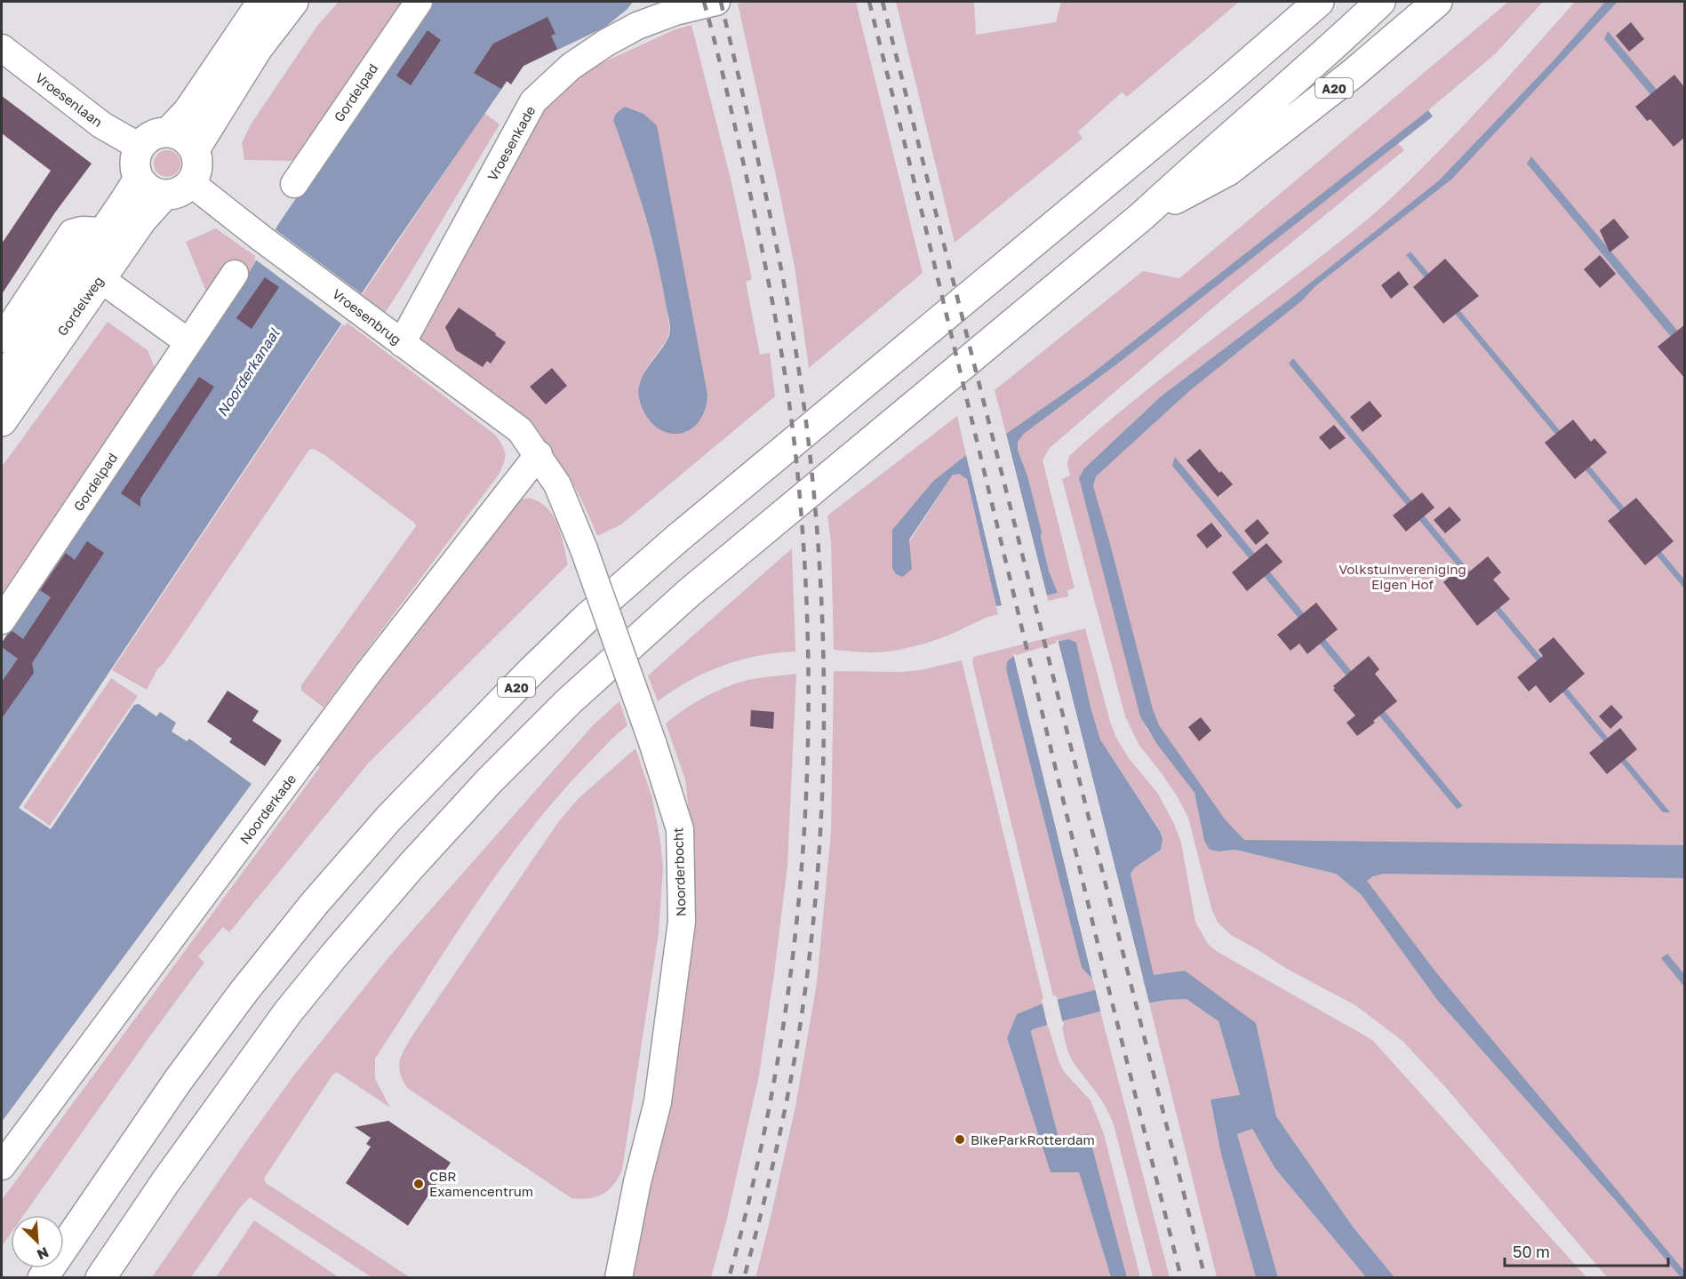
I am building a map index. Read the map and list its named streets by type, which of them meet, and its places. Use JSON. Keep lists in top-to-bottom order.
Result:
{
  "streets": {
    "main road": ["A20", "Gordelweg"],
    "street": [
      "Gordelpad",
      "Vroesenlaan",
      "Vroesenkade",
      "Vroesenbrug",
      "Noorderkade",
      "Noorderbocht"
    ]
  },
  "crossings": [
    ["Vroesenlaan", "Gordelweg"],
    ["Vroesenlaan", "Vroesenbrug"],
    ["Vroesenkade", "Vroesenbrug"],
    ["Gordelweg", "Vroesenbrug"],
    ["Vroesenbrug", "Noorderkade"],
    ["Vroesenbrug", "Noorderbocht"],
    ["Noorderkade", "Noorderbocht"]
  ],
  "water": ["Noorderkanaal"],
  "parks": ["Volkstuinvereniging Eigen Hof"],
  "places": ["BikeParkRotterdam", "CBR Examencentrum"],
  "scale_bar": "50 m",
  "north": "bottom right"
}
